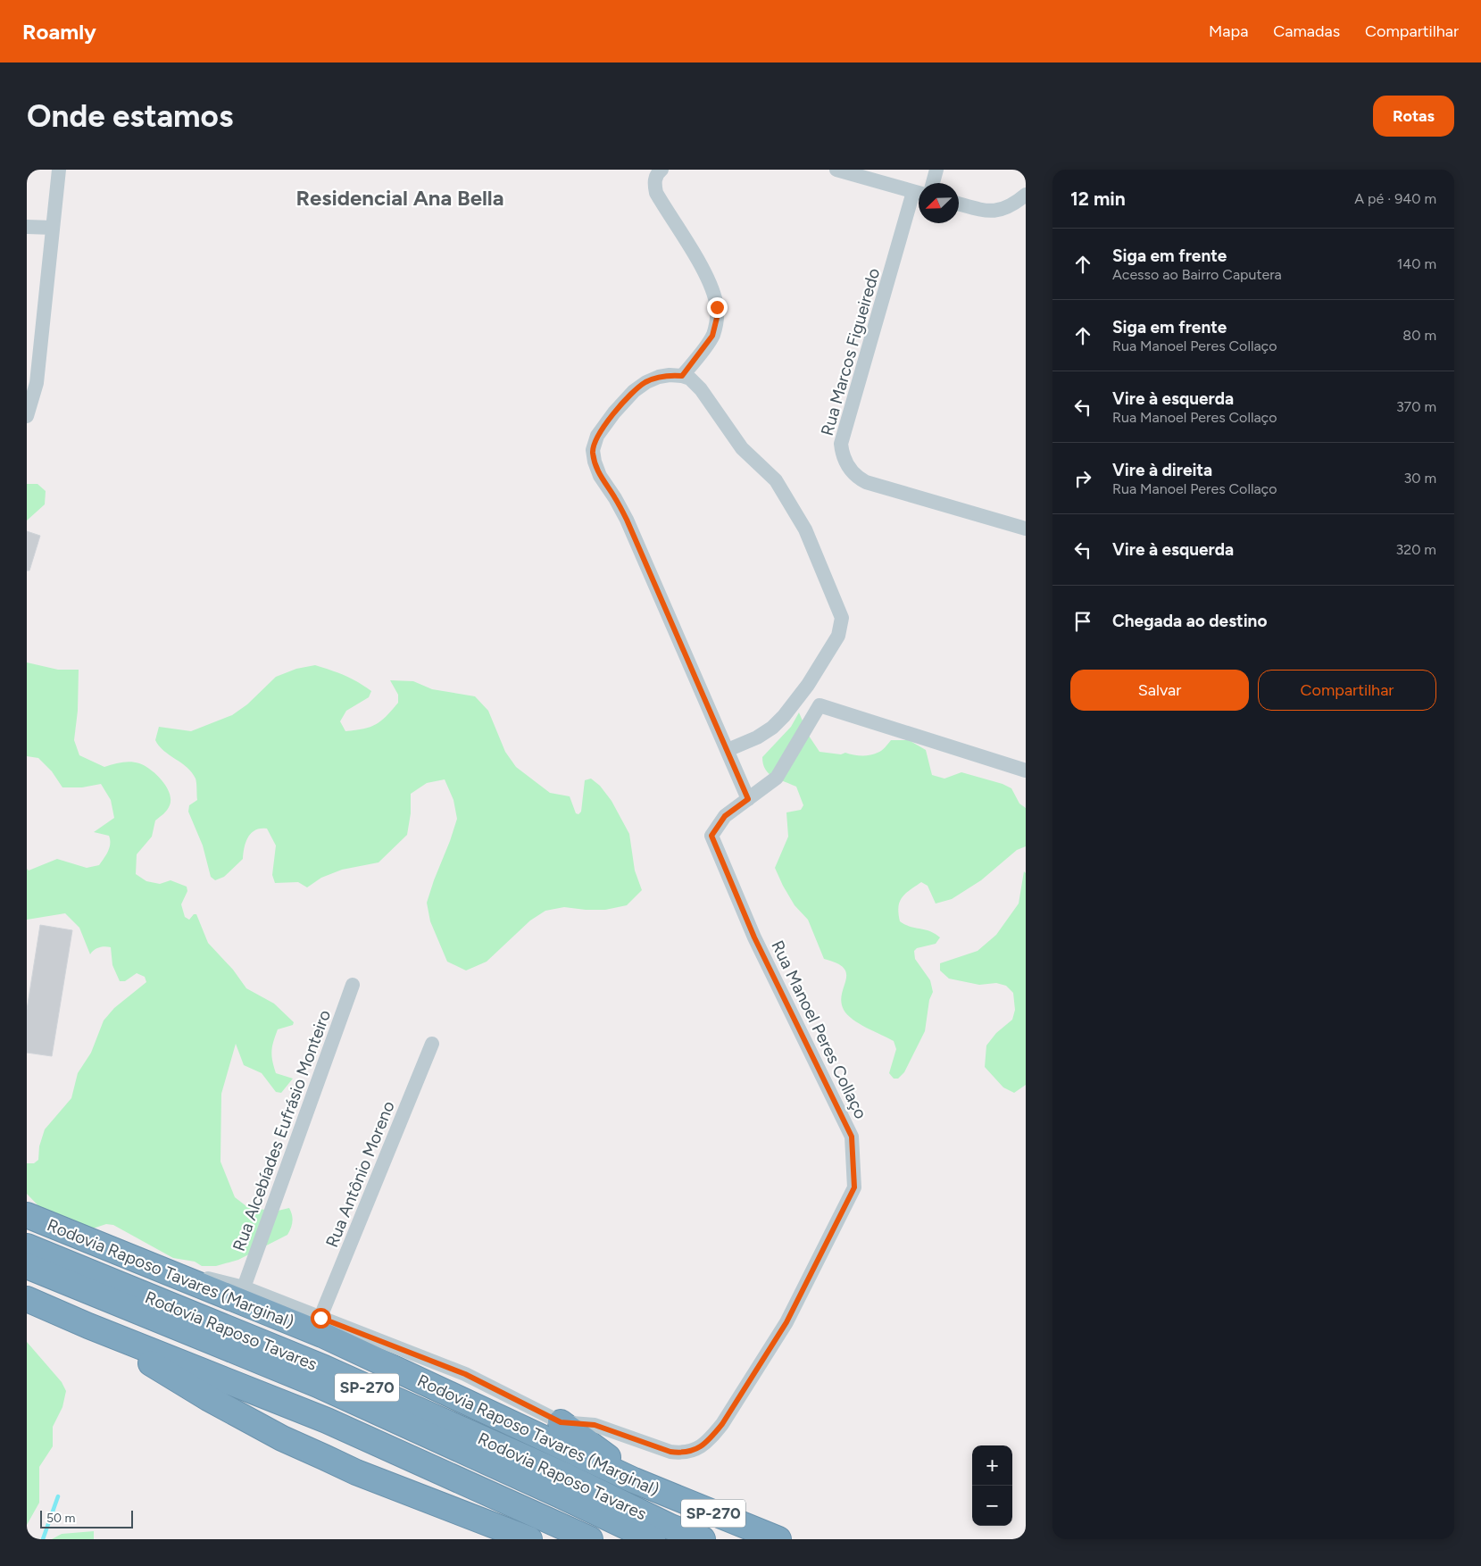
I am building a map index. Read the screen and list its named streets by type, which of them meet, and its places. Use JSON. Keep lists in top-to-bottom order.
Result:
{
  "streets": {
    "highway": ["Rodovia Raposo Tavares (Marginal)", "Rodovia Raposo Tavares", "SP-270"],
    "street": [
      "Rua Marcos Figueiredo",
      "Rua Manoel Peres Collaço",
      "Rua Alcebíades Eufrásio Monteiro",
      "Rua Antônio Moreno"
    ]
  },
  "districts": ["Residencial Ana Bella"],
  "scale_bar": "50 m",
  "north": "bottom left",
  "page": {
    "header": "Roamly",
    "nav": ["Mapa", "Camadas", "Compartilhar"],
    "buttons": [
      "Rotas",
      ["Salvar", "Compartilhar"]
    ],
    "title": "Onde estamos",
    "heading": ["12 min", "A pé · 940 m"],
    "list": [
      ["Siga em frente", "Acesso ao Bairro Caputera", "140 m"],
      ["Siga em frente", "Rua Manoel Peres Collaço", "80 m"],
      ["Vire à esquerda", "Rua Manoel Peres Collaço", "370 m"],
      ["Vire à direita", "Rua Manoel Peres Collaço", "30 m"],
      ["Vire à esquerda", "320 m"],
      "Chegada ao destino"
    ],
    "map_buttons": ["+", "−"],
    "scale": "50 m"
  }
}
